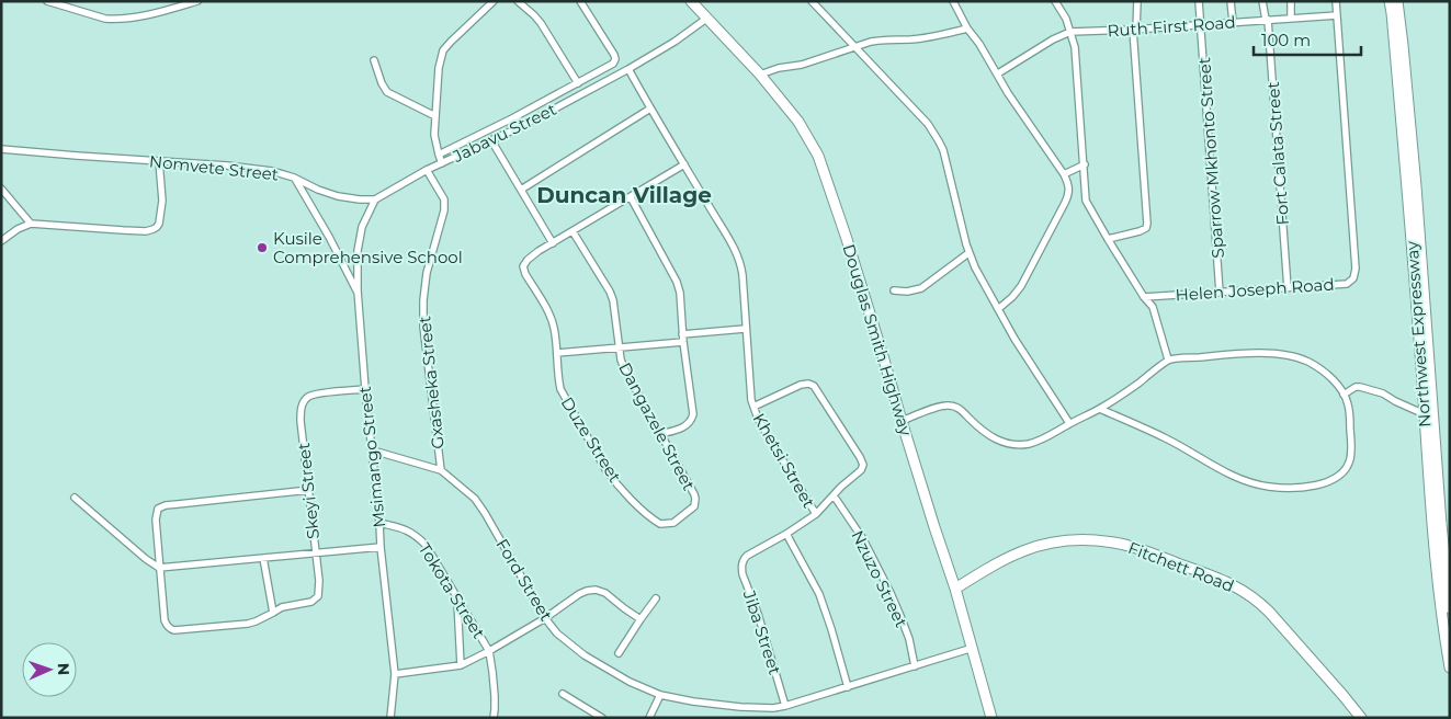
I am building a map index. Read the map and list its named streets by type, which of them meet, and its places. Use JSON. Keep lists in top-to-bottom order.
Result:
{
  "streets": {
    "main road": ["Northwest Expressway", "Douglas Smith Highway", "Fitchett Road"],
    "street": [
      "Ruth First Road",
      "Jabavu Street",
      "Fort Calata Street",
      "Sparrow Mkhonto Street",
      "Nomvete Street",
      "Helen Joseph Road",
      "Gxasheka Street",
      "Dangazele Street",
      "Duze Street",
      "Msimango Street",
      "Khetsi Street",
      "Skeyi Street",
      "Nzuzo Street",
      "Ford Street",
      "Tokota Street",
      "Jiba Street"
    ]
  },
  "crossings": [
    ["Ruth First Road", "Fort Calata Street"],
    ["Ruth First Road", "Sparrow Mkhonto Street"],
    ["Ruth First Road", "Helen Joseph Road"],
    ["Jabavu Street", "Douglas Smith Highway"],
    ["Jabavu Street", "Gxasheka Street"],
    ["Jabavu Street", "Msimango Street"],
    ["Jabavu Street", "Khetsi Street"],
    ["Fort Calata Street", "Helen Joseph Road"],
    ["Sparrow Mkhonto Street", "Helen Joseph Road"],
    ["Nomvete Street", "Msimango Street"],
    ["Douglas Smith Highway", "Fitchett Road"],
    ["Douglas Smith Highway", "Ford Street"],
    ["Gxasheka Street", "Ford Street"],
    ["Dangazele Street", "Duze Street"],
    ["Msimango Street", "Skeyi Street"],
    ["Msimango Street", "Ford Street"],
    ["Msimango Street", "Tokota Street"],
    ["Nzuzo Street", "Ford Street"],
    ["Ford Street", "Jiba Street"]
  ],
  "districts": ["Duncan Village"],
  "places": ["Kusile Comprehensive School"],
  "scale_bar": "100 m",
  "north": "right"
}
